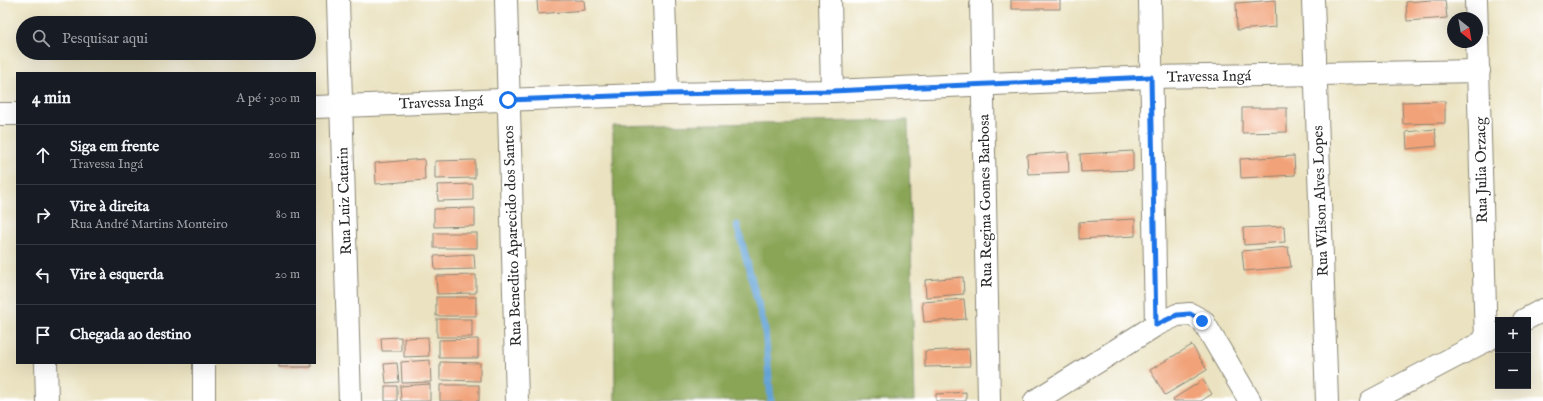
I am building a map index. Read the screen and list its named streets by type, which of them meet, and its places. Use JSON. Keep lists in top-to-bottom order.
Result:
{
  "streets": {
    "street": [
      "Travessa Ingá",
      "Rua Julia Orzacg",
      "Rua Luiz Catarin",
      "Rua Regina Gomes Barbosa",
      "Rua Wilson Alves Lopes",
      "Rua Benedito Aparecido dos Santos"
    ]
  },
  "crossings": [
    ["Travessa Ingá", "Rua Julia Orzacg"],
    ["Travessa Ingá", "Rua Luiz Catarin"],
    ["Travessa Ingá", "Rua Regina Gomes Barbosa"],
    ["Travessa Ingá", "Rua Wilson Alves Lopes"],
    ["Travessa Ingá", "Rua Benedito Aparecido dos Santos"]
  ],
  "north": "bottom right",
  "page": {
    "search": "Pesquisar aqui",
    "heading": ["4 min", "A pé · 300 m"],
    "list": [
      ["Siga em frente", "Travessa Ingá", "200 m"],
      ["Vire à direita", "Rua André Martins Monteiro", "80 m"],
      ["Vire à esquerda", "20 m"],
      "Chegada ao destino"
    ],
    "map_buttons": ["+", "−"]
  }
}
